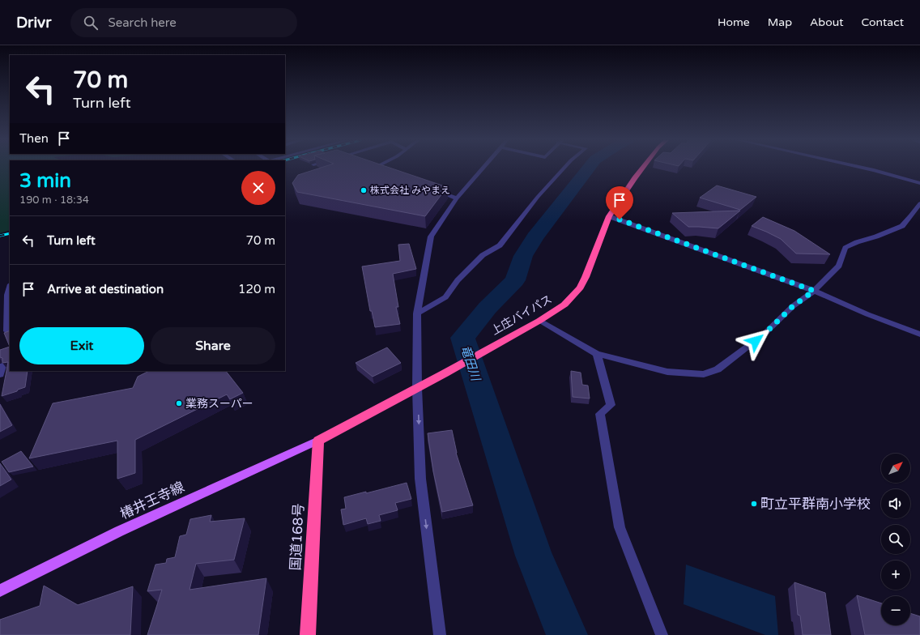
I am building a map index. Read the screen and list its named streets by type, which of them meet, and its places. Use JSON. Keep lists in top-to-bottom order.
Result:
{
  "streets": {
    "highway": ["上庄バイパス", "国道168号"],
    "main road": ["椿井王寺線"]
  },
  "crossings": [
    ["上庄バイパス", "椿井王寺線"],
    ["上庄バイパス", "国道168号"],
    ["椿井王寺線", "国道168号"]
  ],
  "water": ["竜田川"],
  "places": ["株式会社 みやまえ", "業務スーパー", "町立平群南小学校"],
  "north": "top right",
  "page": {
    "header": "Drivr",
    "search": "Search here",
    "nav": [
      "Home",
      "Map",
      "About",
      "Contact"
    ],
    "turn": ["70 m", "Turn left"],
    "then": "Then",
    "heading": ["3 min", "190 m · 18:34"],
    "list": [
      {
        "name": "Turn left",
        "value": "70 m"
      },
      {
        "name": "Arrive at destination",
        "value": "120 m"
      }
    ],
    "buttons": ["Exit", "Share"],
    "map_buttons": ["+", "−"]
  }
}
